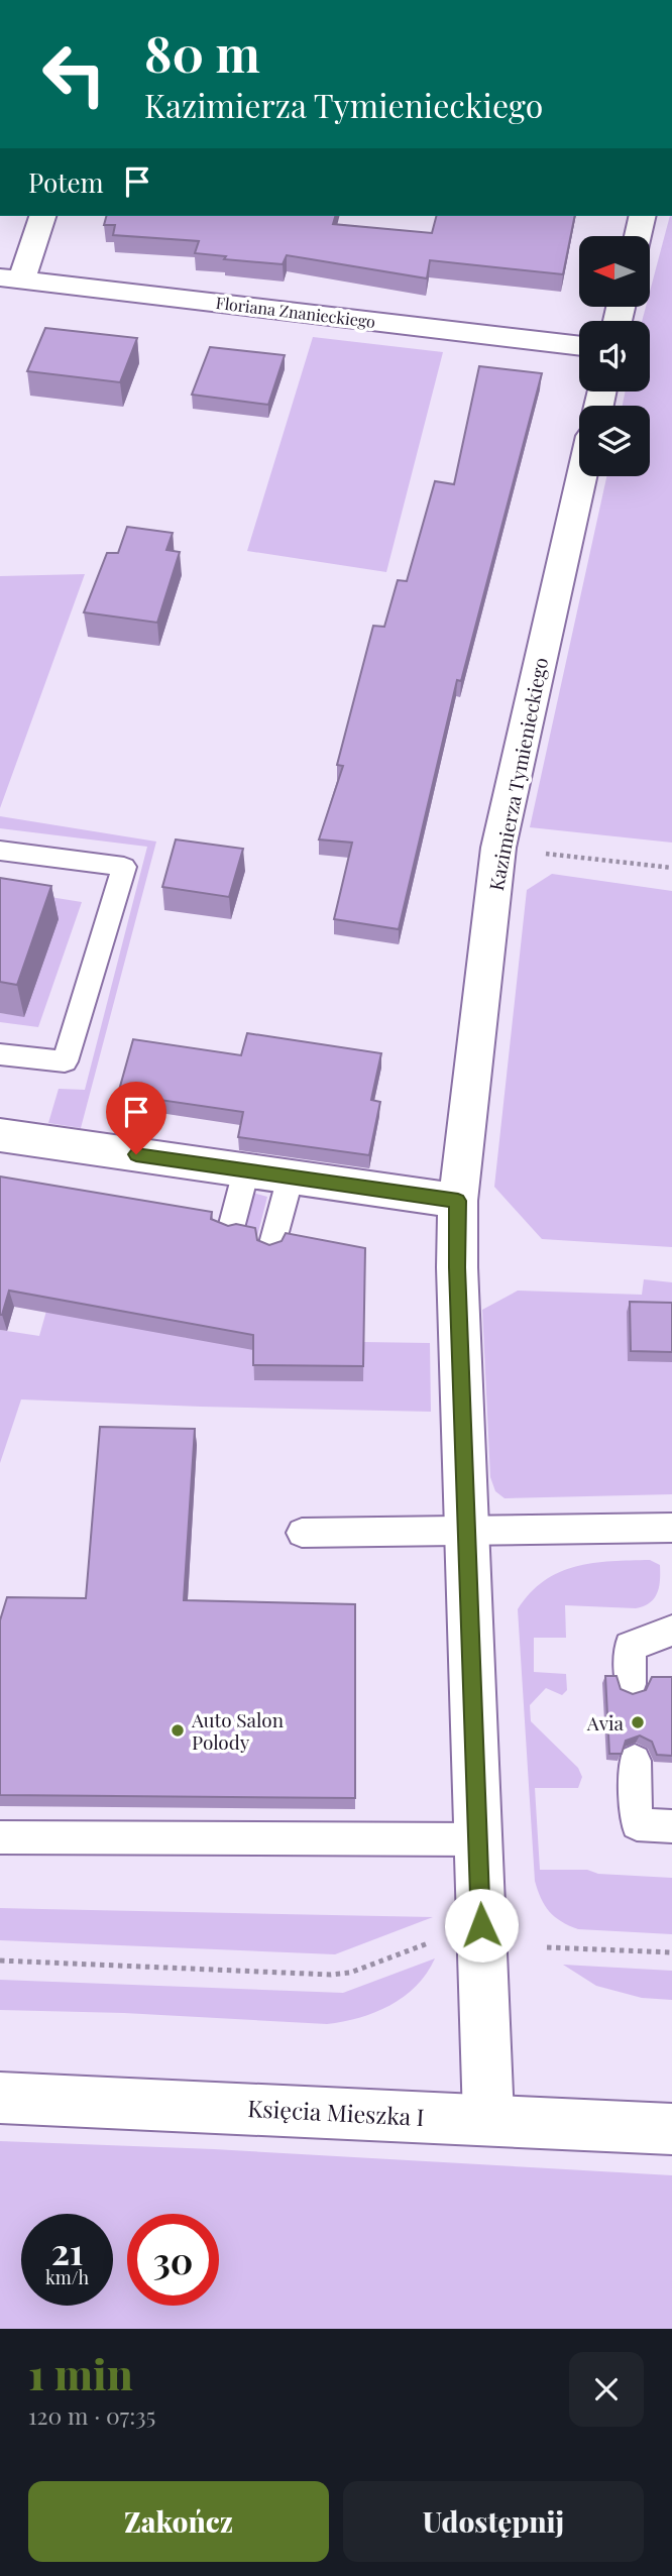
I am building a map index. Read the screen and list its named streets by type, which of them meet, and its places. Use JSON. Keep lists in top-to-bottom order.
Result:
{
  "streets": {
    "street": ["Floriana Znanieckiego", "Kazimierza Tymienieckiego", "Księcia Mieszka I"]
  },
  "crossings": [
    ["Kazimierza Tymienieckiego", "Księcia Mieszka I"]
  ],
  "places": ["Avia", "Auto Salon Polody"],
  "north": "left",
  "page": {
    "turn": ["80 m", "Kazimierza Tymienieckiego"],
    "then": "Potem",
    "speed": "21 km/h",
    "limit": "30",
    "heading": ["1 min", "120 m · 07:35"],
    "buttons": ["Zakończ", "Udostępnij"]
  }
}
